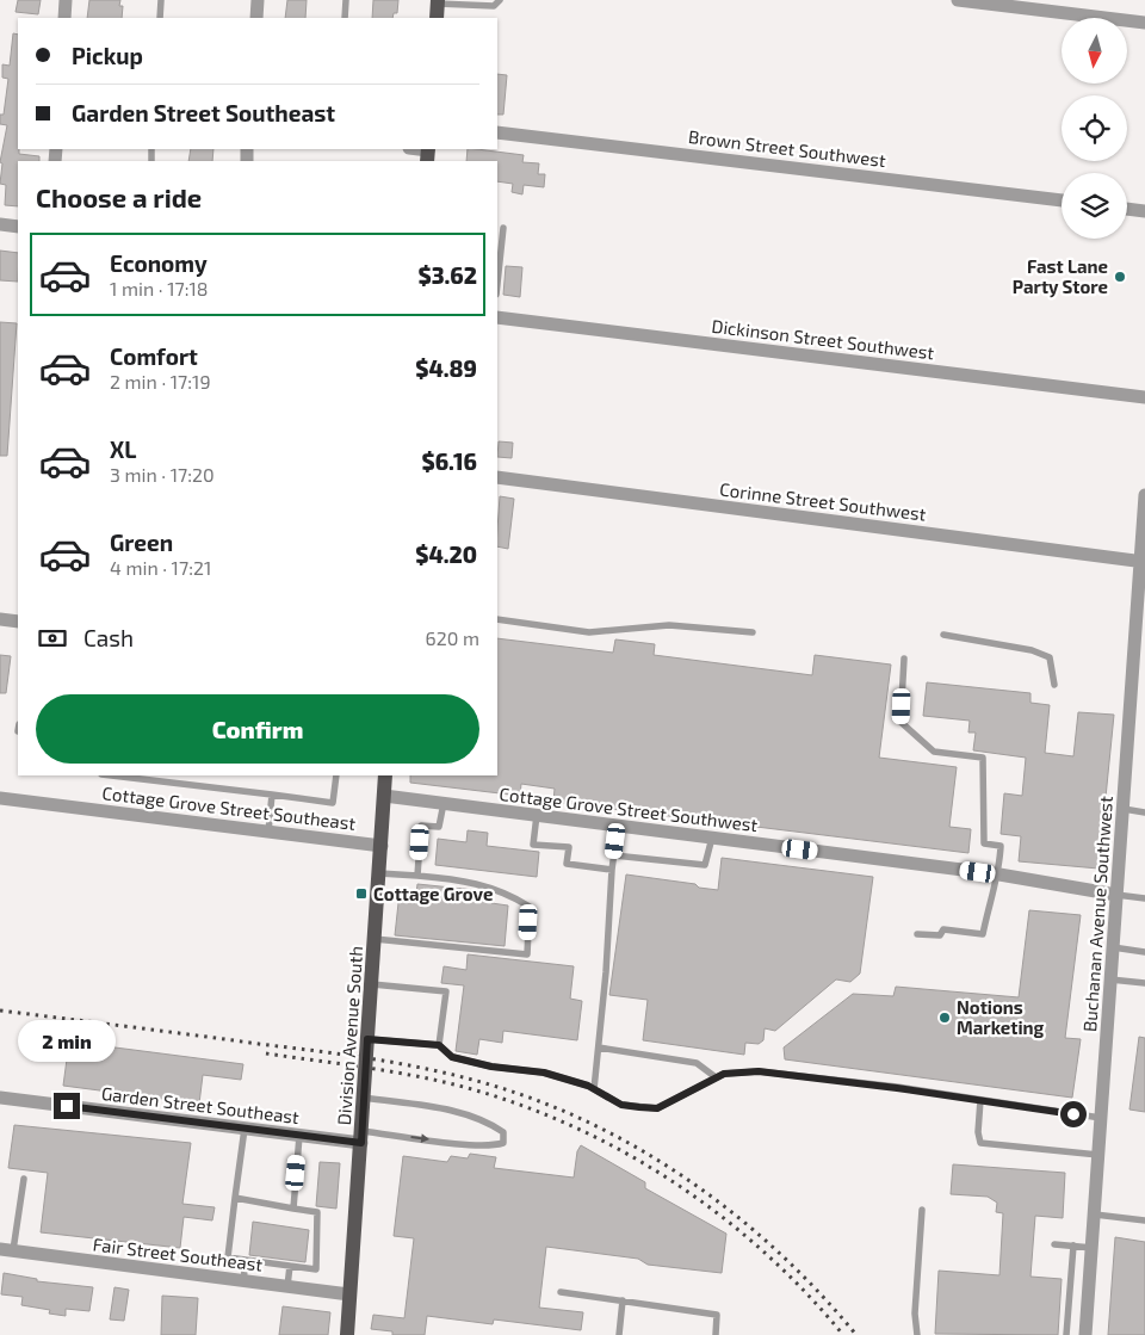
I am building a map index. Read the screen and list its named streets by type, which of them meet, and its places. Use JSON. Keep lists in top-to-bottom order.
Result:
{
  "streets": {
    "main road": ["Division Avenue South"],
    "street": [
      "Brown Street Southwest",
      "Dickinson Street Southwest",
      "Corinne Street Southwest",
      "Cottage Grove Street Southeast",
      "Cottage Grove Street Southwest",
      "Buchanan Avenue Southwest",
      "Garden Street Southeast",
      "Fair Street Southeast"
    ]
  },
  "crossings": [
    ["Corinne Street Southwest", "Buchanan Avenue Southwest"],
    ["Cottage Grove Street Southeast", "Division Avenue South"],
    ["Cottage Grove Street Southwest", "Buchanan Avenue Southwest"],
    ["Cottage Grove Street Southwest", "Division Avenue South"],
    ["Division Avenue South", "Garden Street Southeast"],
    ["Division Avenue South", "Fair Street Southeast"]
  ],
  "places": {
    "other": ["Fast Lane Party Store", "Notions Marketing"],
    "transit": ["Cottage Grove"]
  },
  "north": "bottom",
  "page": {
    "banner": ["Pickup", "Garden Street Southeast"],
    "heading": "Choose a ride",
    "list": [
      {
        "name": "Economy",
        "note": "1 min · 17:18",
        "value": "$3.62"
      },
      {
        "name": "Comfort",
        "note": "2 min · 17:19",
        "value": "$4.89"
      },
      {
        "name": "XL",
        "note": "3 min · 17:20",
        "value": "$6.16"
      },
      {
        "name": "Green",
        "note": "4 min · 17:21",
        "value": "$4.20"
      }
    ],
    "pay": ["Cash", "620 m"],
    "buttons": "Confirm",
    "bubble": "2 min"
  }
}
